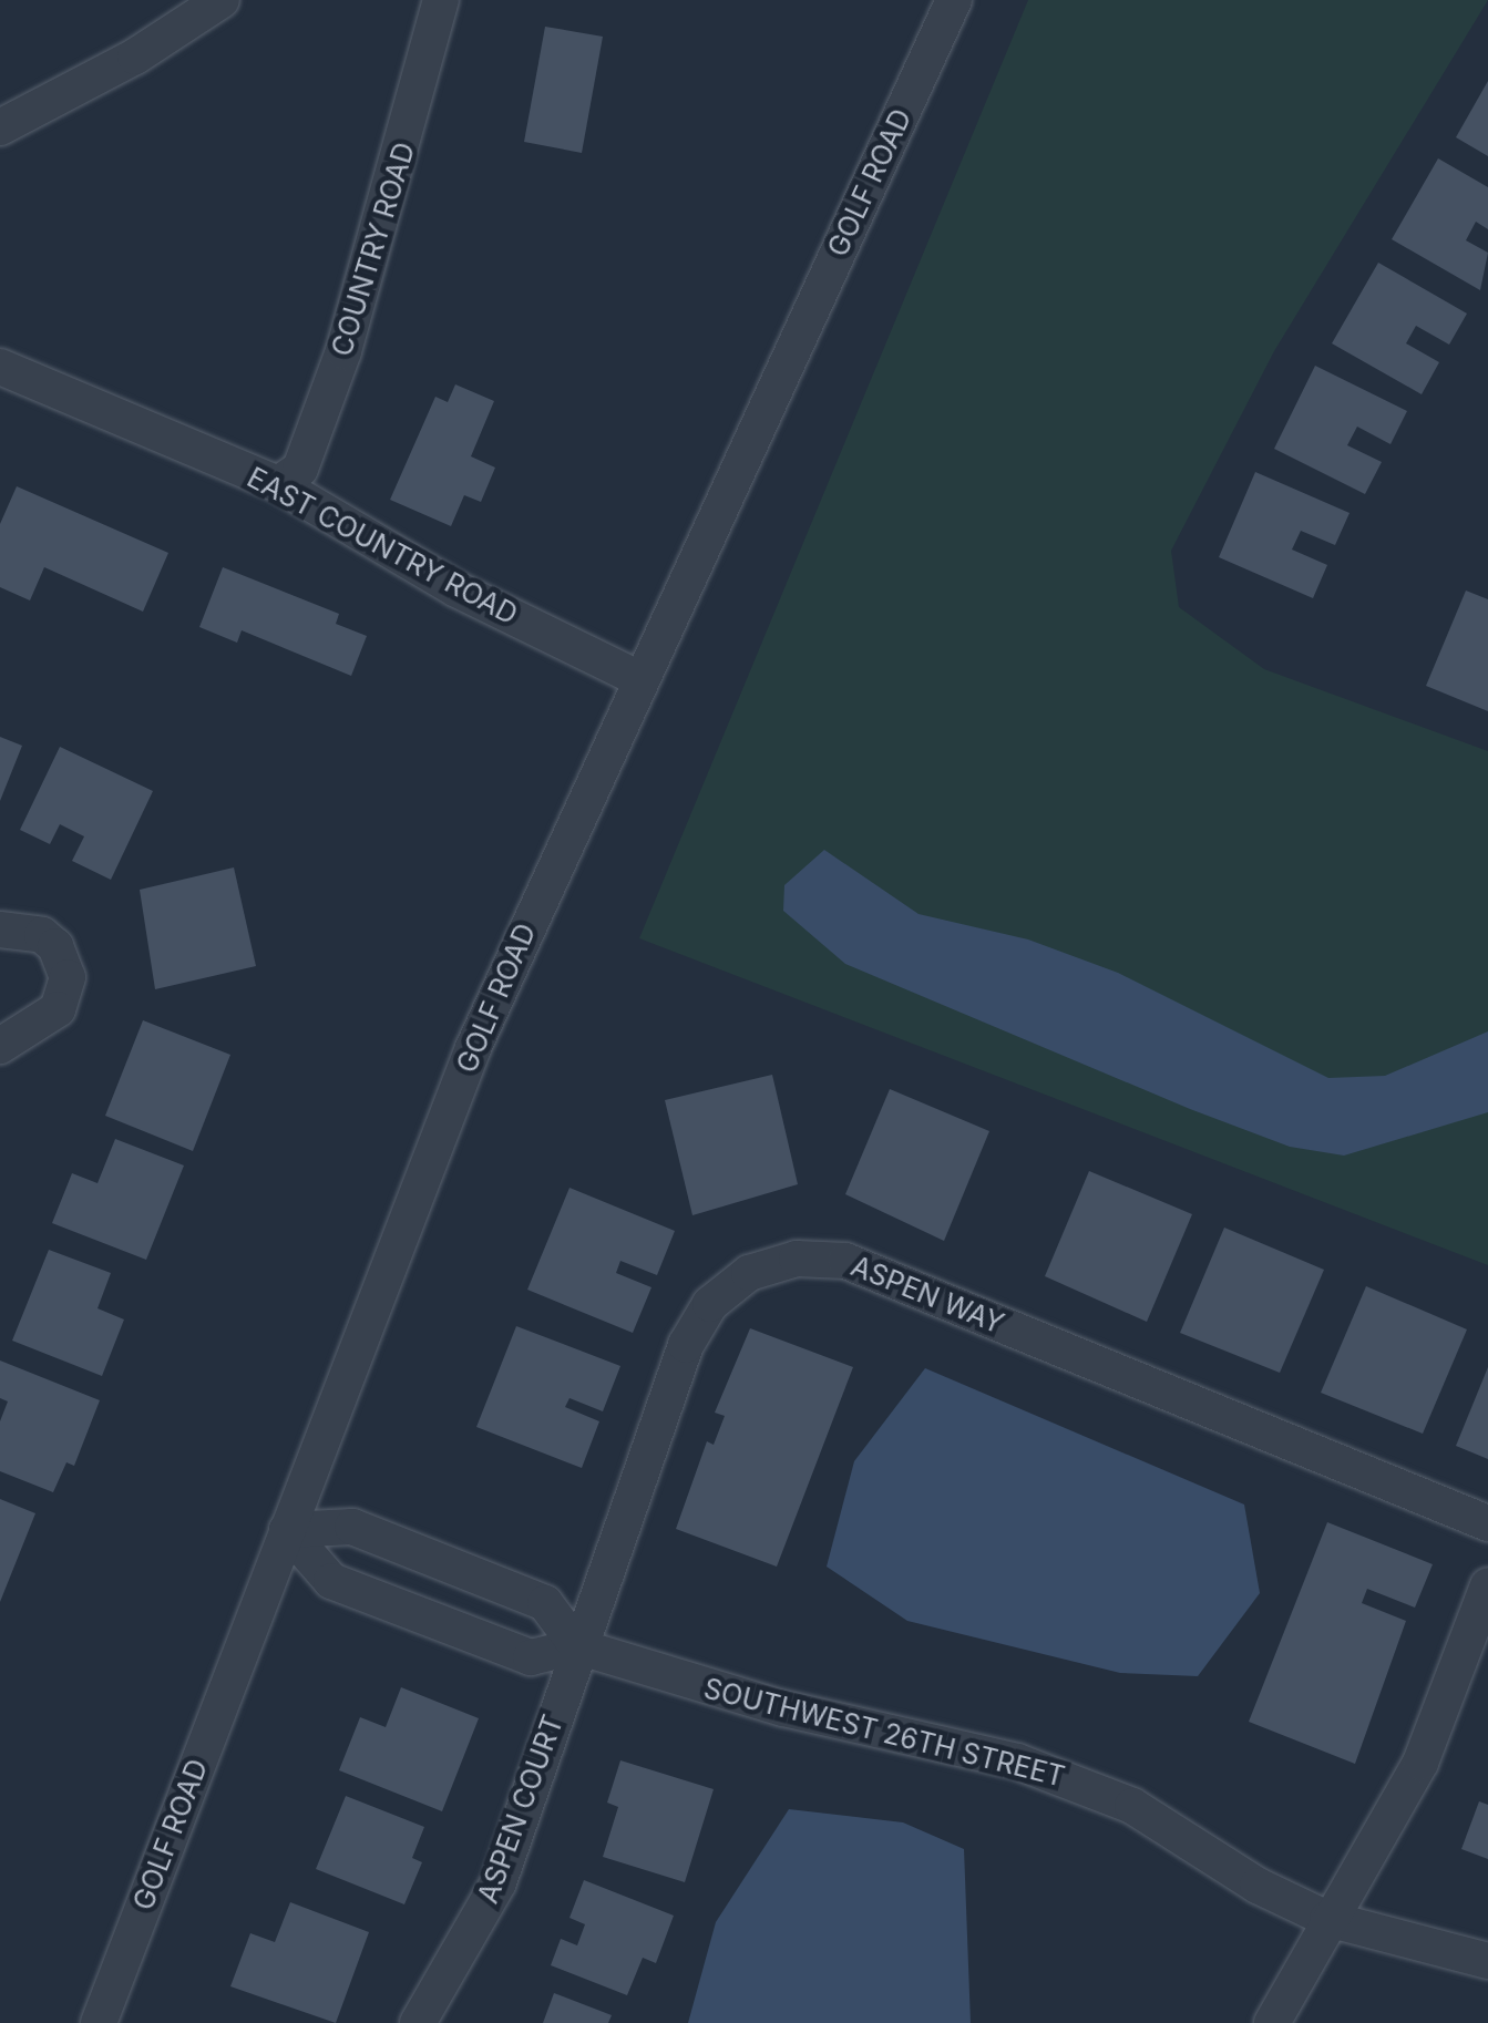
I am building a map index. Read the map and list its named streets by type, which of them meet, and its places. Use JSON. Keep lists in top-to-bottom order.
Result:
{
  "streets": {
    "street": [
      "GOLF ROAD",
      "COUNTRY ROAD",
      "EAST COUNTRY ROAD",
      "ASPEN WAY",
      "SOUTHWEST 26TH STREET",
      "ASPEN COURT"
    ]
  },
  "crossings": [
    ["GOLF ROAD", "EAST COUNTRY ROAD"],
    ["GOLF ROAD", "SOUTHWEST 26TH STREET"],
    ["COUNTRY ROAD", "EAST COUNTRY ROAD"],
    ["ASPEN WAY", "SOUTHWEST 26TH STREET"],
    ["ASPEN WAY", "ASPEN COURT"],
    ["SOUTHWEST 26TH STREET", "ASPEN COURT"]
  ]
}
